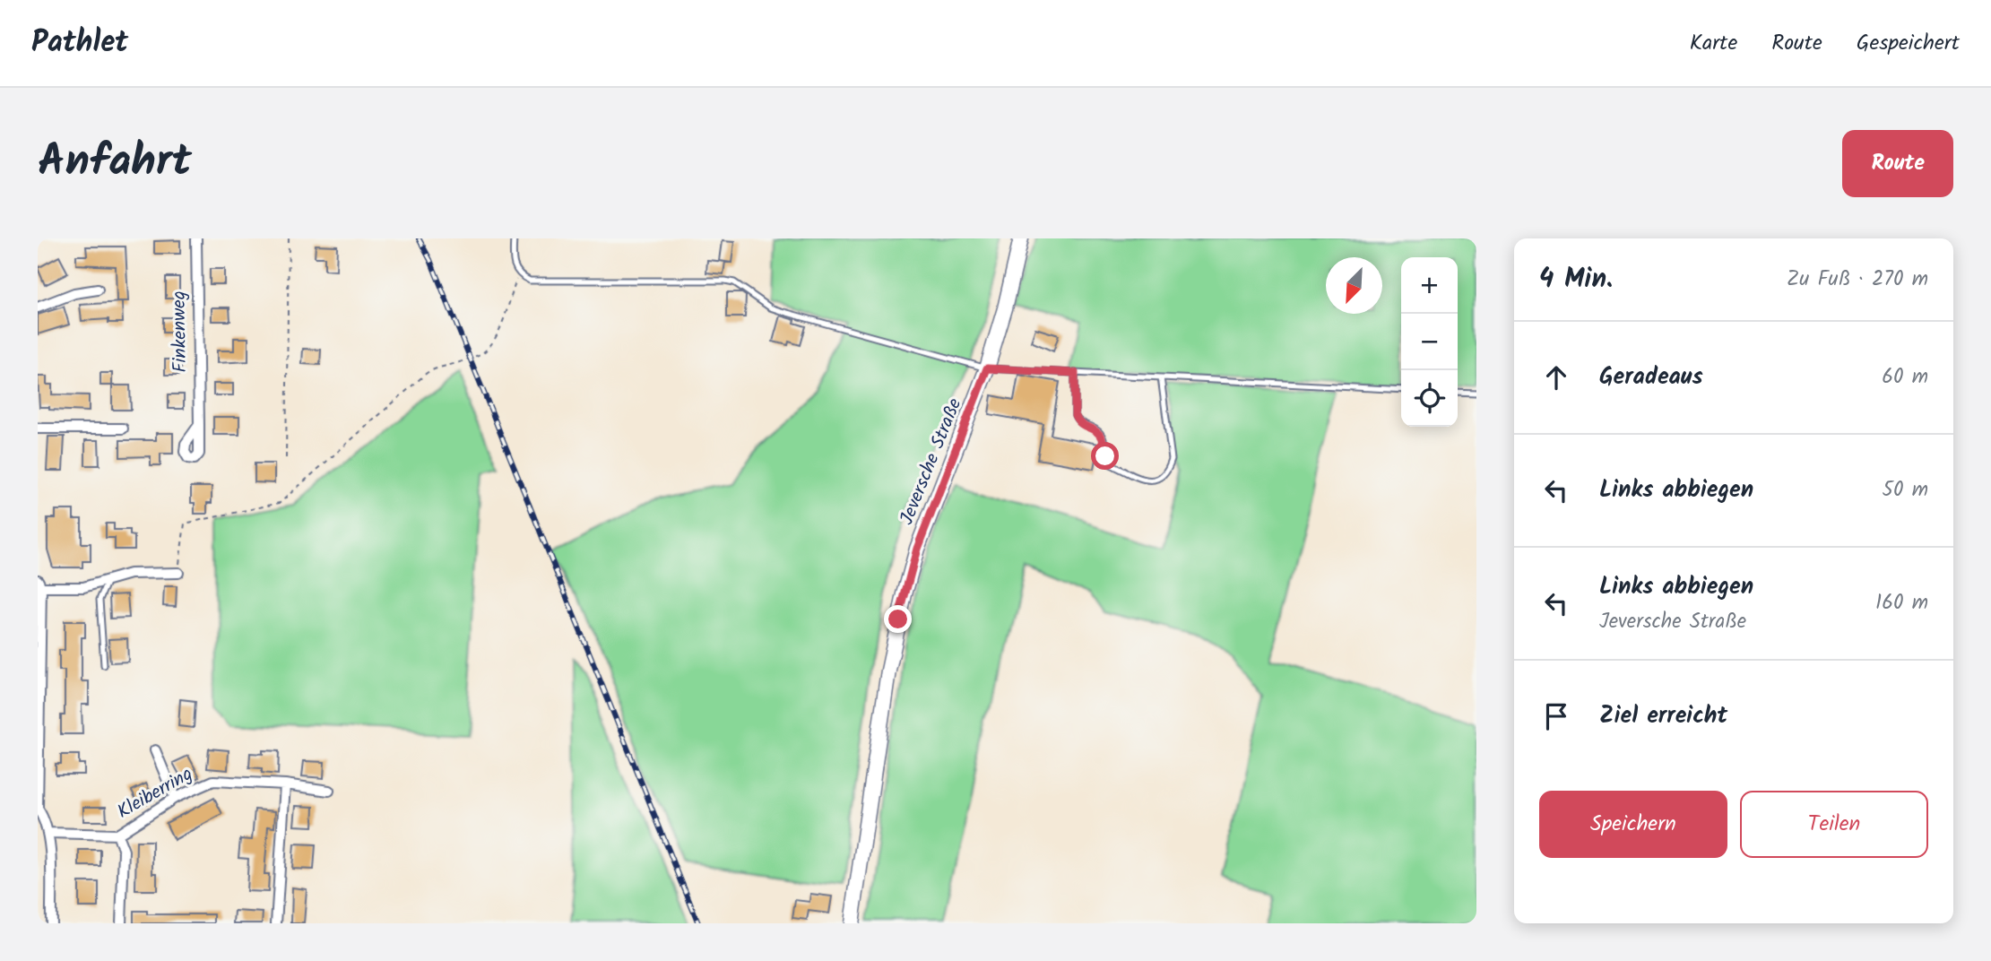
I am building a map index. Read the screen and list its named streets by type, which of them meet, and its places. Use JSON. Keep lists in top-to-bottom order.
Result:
{
  "streets": {
    "street": ["Finkenweg", "Jeversche Straße", "Kleiberring"]
  },
  "north": "bottom left",
  "page": {
    "header": "Pathlet",
    "nav": ["Karte", "Route", "Gespeichert"],
    "title": "Anfahrt",
    "buttons": [
      "Route",
      ["Speichern", "Teilen"]
    ],
    "heading": ["4 Min.", "Zu Fuß · 270 m"],
    "map_buttons": ["+", "−"],
    "list": [
      ["Geradeaus", "60 m"],
      ["Links abbiegen", "50 m"],
      ["Links abbiegen", "Jeversche Straße", "160 m"],
      "Ziel erreicht"
    ]
  }
}
